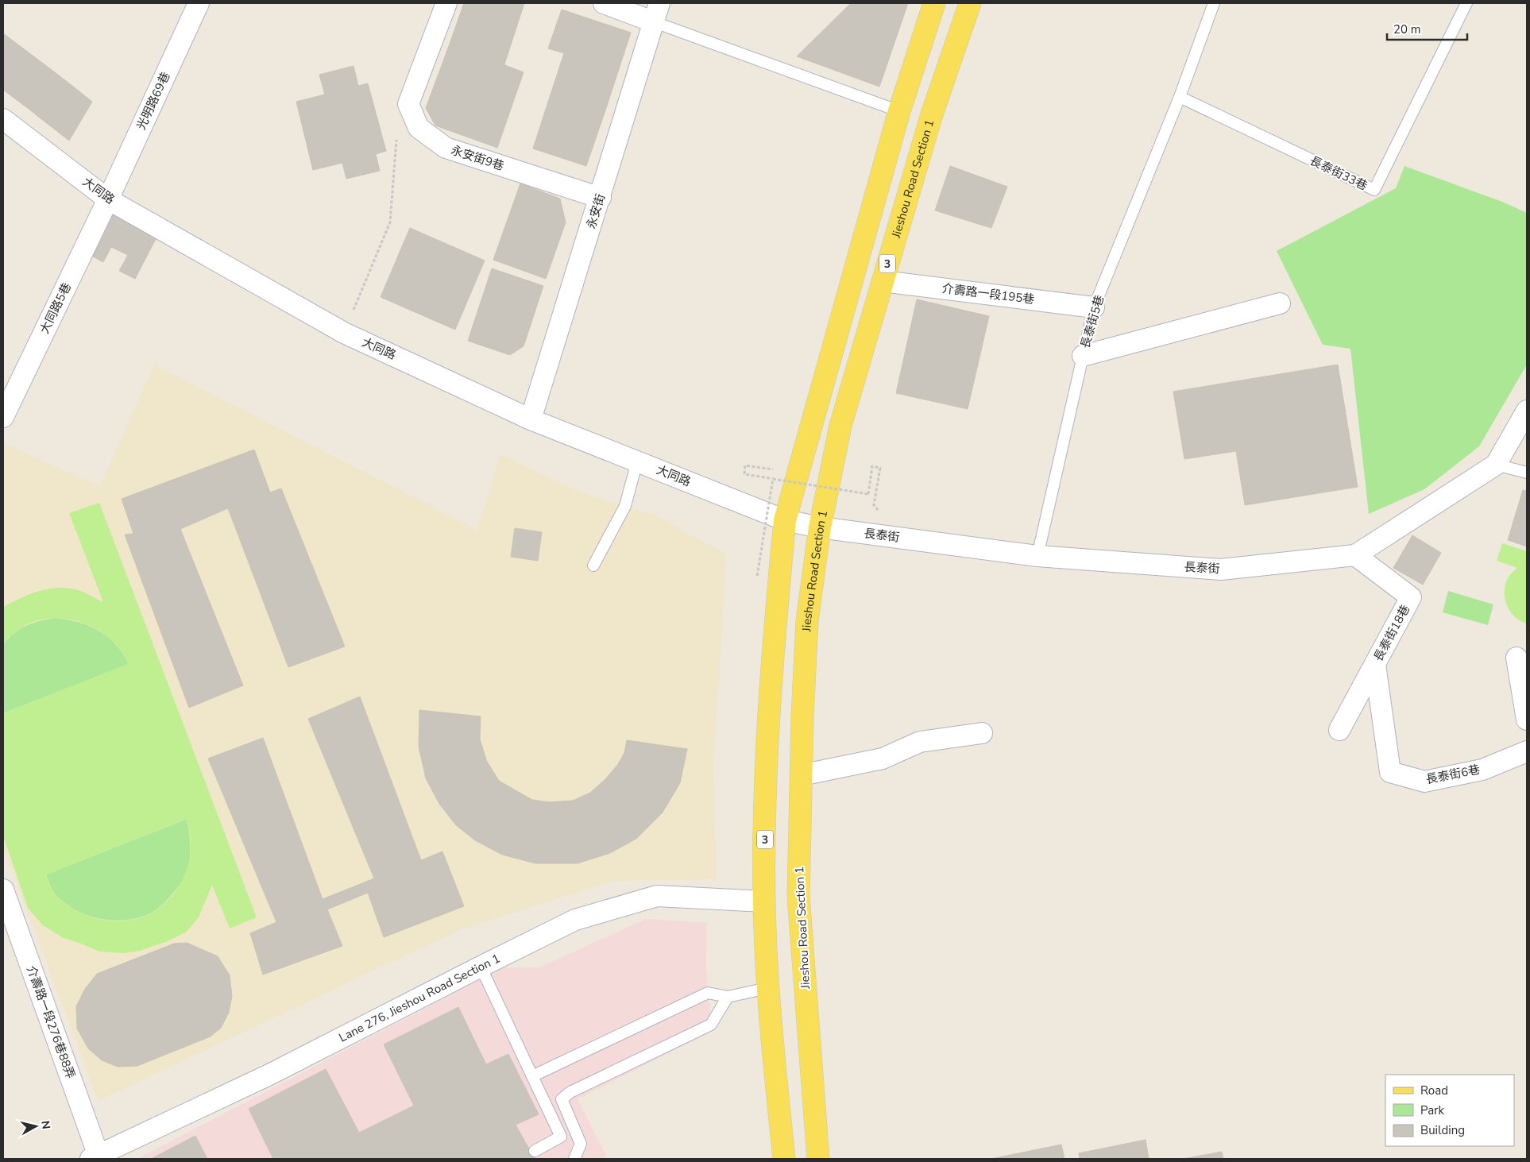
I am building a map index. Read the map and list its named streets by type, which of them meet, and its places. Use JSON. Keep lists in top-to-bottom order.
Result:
{
  "streets": {
    "main road": ["Jieshou Road Section 1", "3"],
    "street": [
      "光明路69巷",
      "永安街9巷",
      "大同路",
      "永安街",
      "介壽路一段195巷",
      "大同路5巷",
      "長泰街",
      "長泰街18巷",
      "長泰街6巷",
      "Lane 276, Jieshou Road Section 1",
      "介壽路一段276巷88弄"
    ],
    "lane": ["長泰街33巷", "長泰街5巷"]
  },
  "crossings": [
    ["光明路69巷", "大同路"],
    ["光明路69巷", "大同路5巷"],
    ["永安街9巷", "永安街"],
    ["長泰街33巷", "長泰街5巷"],
    ["Jieshou Road Section 1", "大同路"],
    ["Jieshou Road Section 1", "介壽路一段195巷"],
    ["Jieshou Road Section 1", "長泰街"],
    ["大同路", "永安街"],
    ["大同路", "3"],
    ["大同路", "大同路5巷"],
    ["大同路", "長泰街"],
    ["3", "Lane 276, Jieshou Road Section 1"],
    ["介壽路一段195巷", "長泰街5巷"],
    ["長泰街5巷", "長泰街"],
    ["長泰街", "長泰街18巷"],
    ["長泰街18巷", "長泰街6巷"],
    ["Lane 276, Jieshou Road Section 1", "介壽路一段276巷88弄"]
  ],
  "legend": ["Road", "Park", "Building"],
  "scale_bar": "20 m",
  "north": "right"
}
